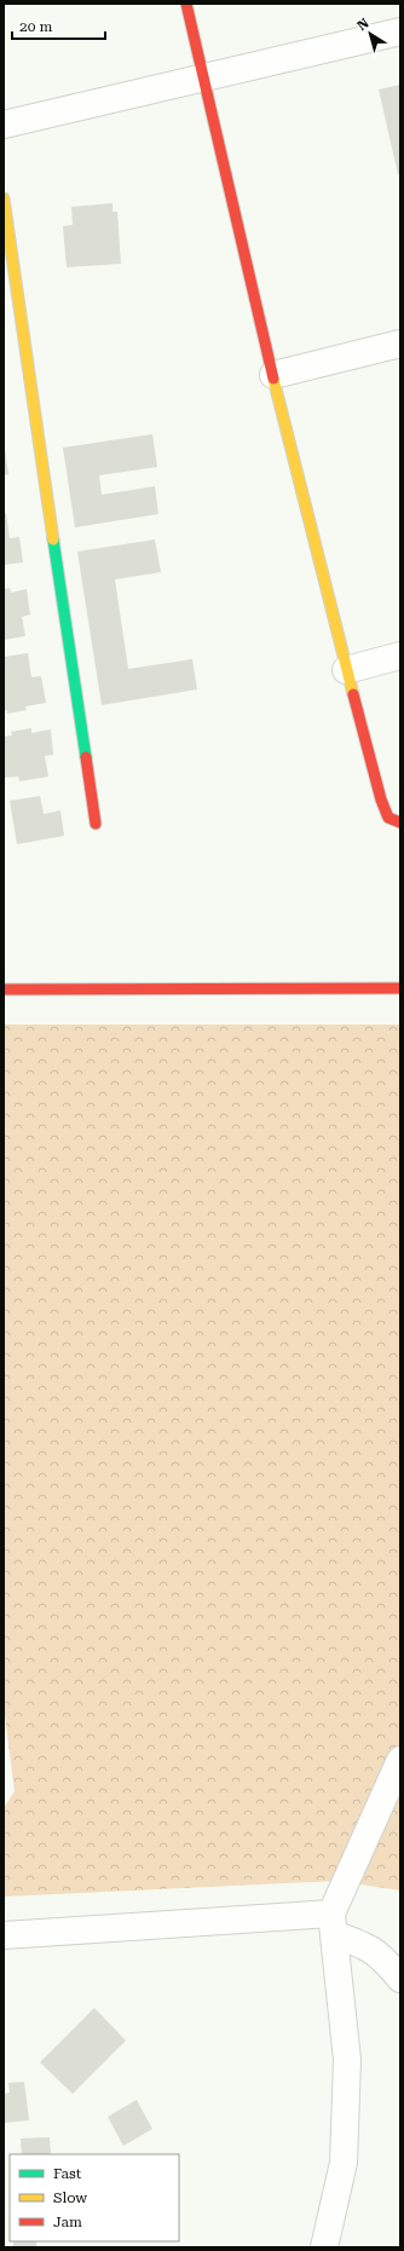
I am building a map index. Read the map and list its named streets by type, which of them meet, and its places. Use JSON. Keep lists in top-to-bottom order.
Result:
{
  "legend": ["Fast", "Slow", "Jam"],
  "scale_bar": "20 m",
  "north": "top left"
}
